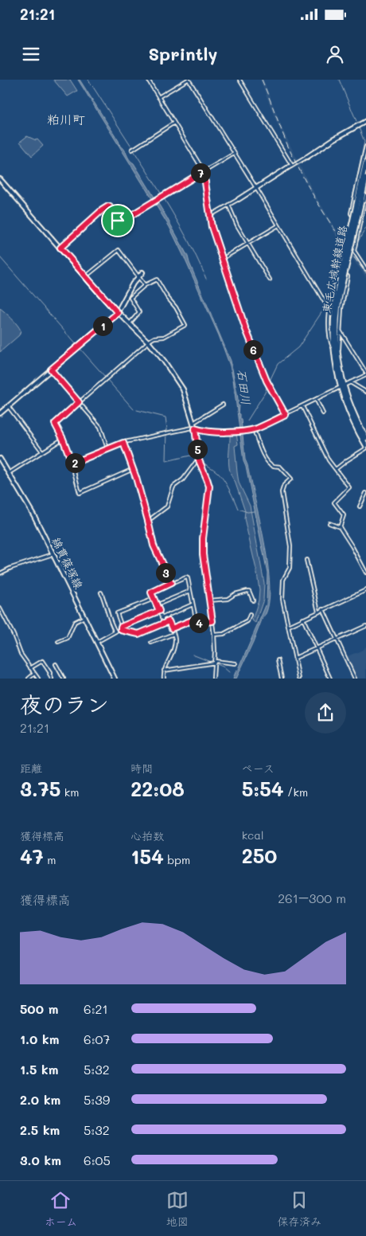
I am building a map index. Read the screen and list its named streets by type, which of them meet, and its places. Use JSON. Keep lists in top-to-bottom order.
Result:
{
  "streets": {
    "highway": ["東毛広域幹線道路"],
    "street": ["綿貫篠塚線"]
  },
  "districts": ["粕川町"],
  "water": ["石田川"],
  "page": {
    "status": "21:21",
    "header": "Sprintly",
    "pins": [
      "7",
      "1",
      "6",
      "5",
      "2",
      "3",
      "4"
    ],
    "heading": ["夜のラン", "21:21"],
    "stats": [
      ["距離", "3.75 km"],
      ["時間", "22:08"],
      ["ペース", "5:54 /km"],
      ["獲得標高", "47 m"],
      ["心拍数", "154 bpm"],
      ["kcal", "250"]
    ],
    "chart": ["獲得標高", "261–300 m"],
    "list": [
      {
        "name": "500 m",
        "note": "6:21"
      },
      {
        "name": "1.0 km",
        "note": "6:07"
      },
      {
        "name": "1.5 km",
        "note": "5:32"
      },
      {
        "name": "2.0 km",
        "note": "5:39"
      },
      {
        "name": "2.5 km",
        "note": "5:32"
      },
      {
        "name": "3.0 km",
        "note": "6:05"
      }
    ],
    "tabs": ["ホーム", "地図", "保存済み"]
  }
}
